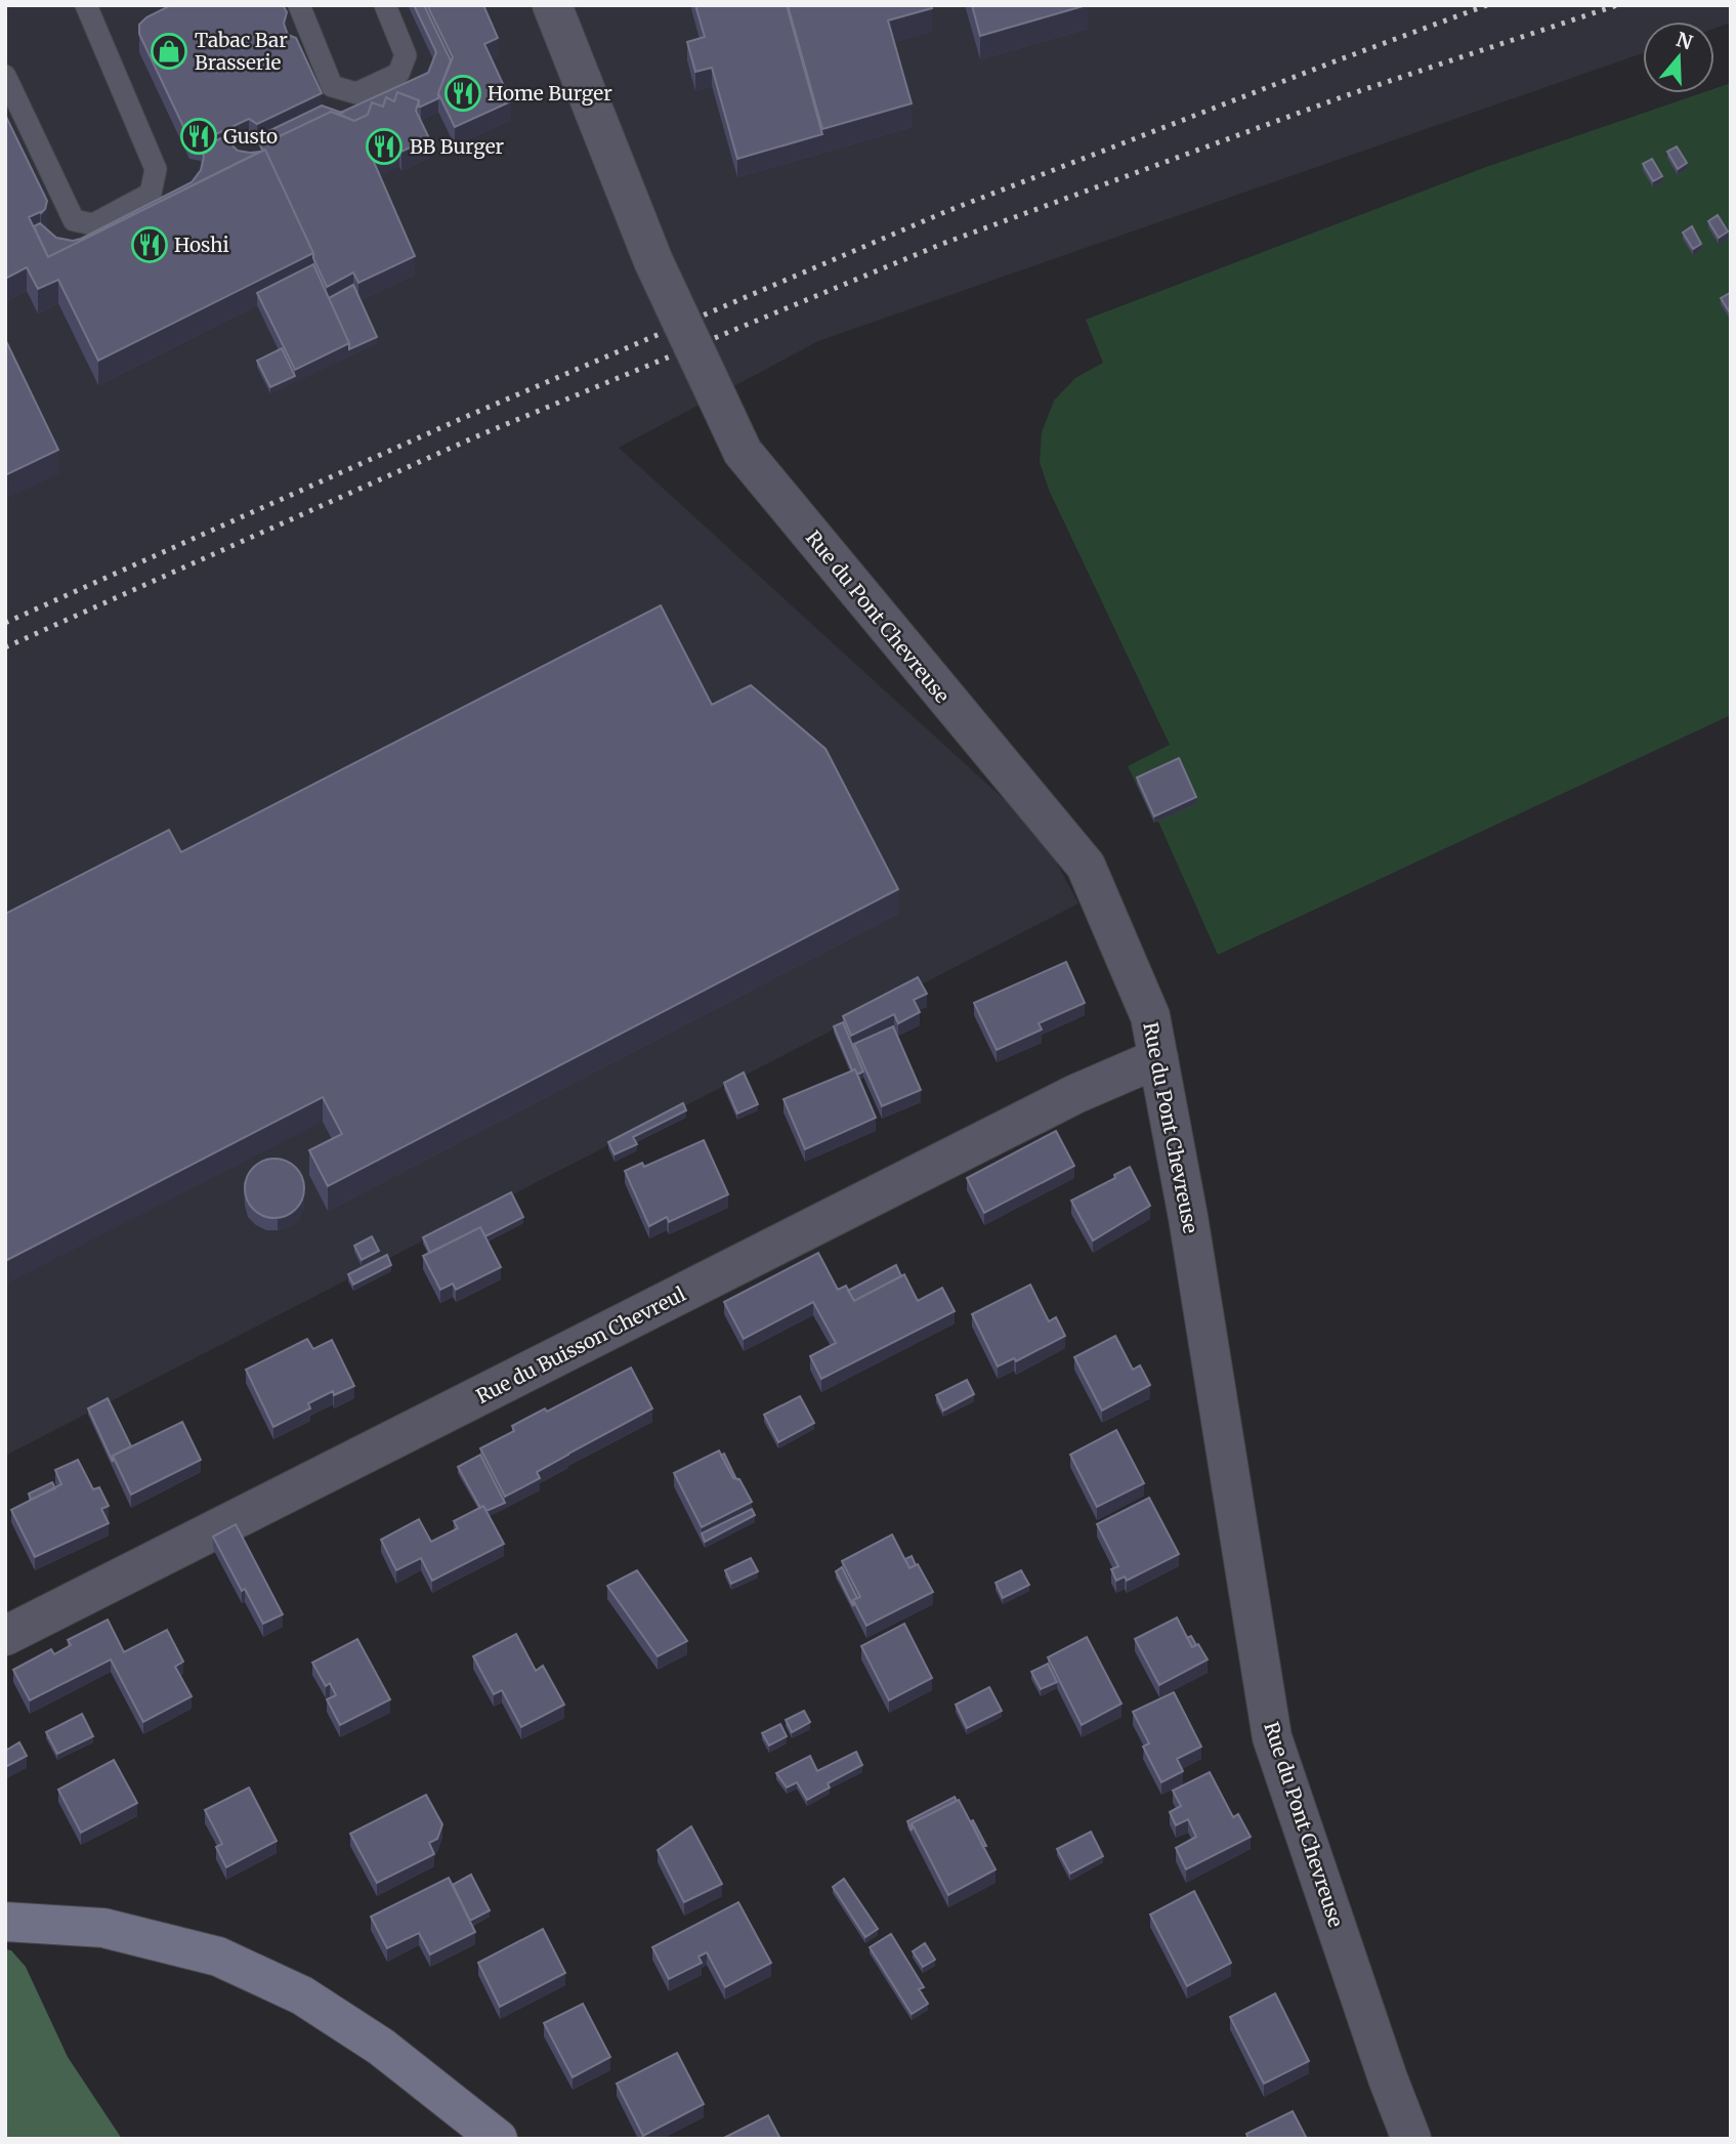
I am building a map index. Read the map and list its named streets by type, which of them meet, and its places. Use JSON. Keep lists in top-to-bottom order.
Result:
{
  "streets": {
    "street": ["Rue du Pont Chevreuse", "Rue du Buisson Chevreul"]
  },
  "crossings": [
    ["Rue du Pont Chevreuse", "Rue du Buisson Chevreul"]
  ],
  "places": {
    "shop": ["Tabac Bar Brasserie"],
    "restaurant": [
      "Home Burger",
      "Gusto",
      "BB Burger",
      "Hoshi"
    ]
  },
  "north": "top"
}
